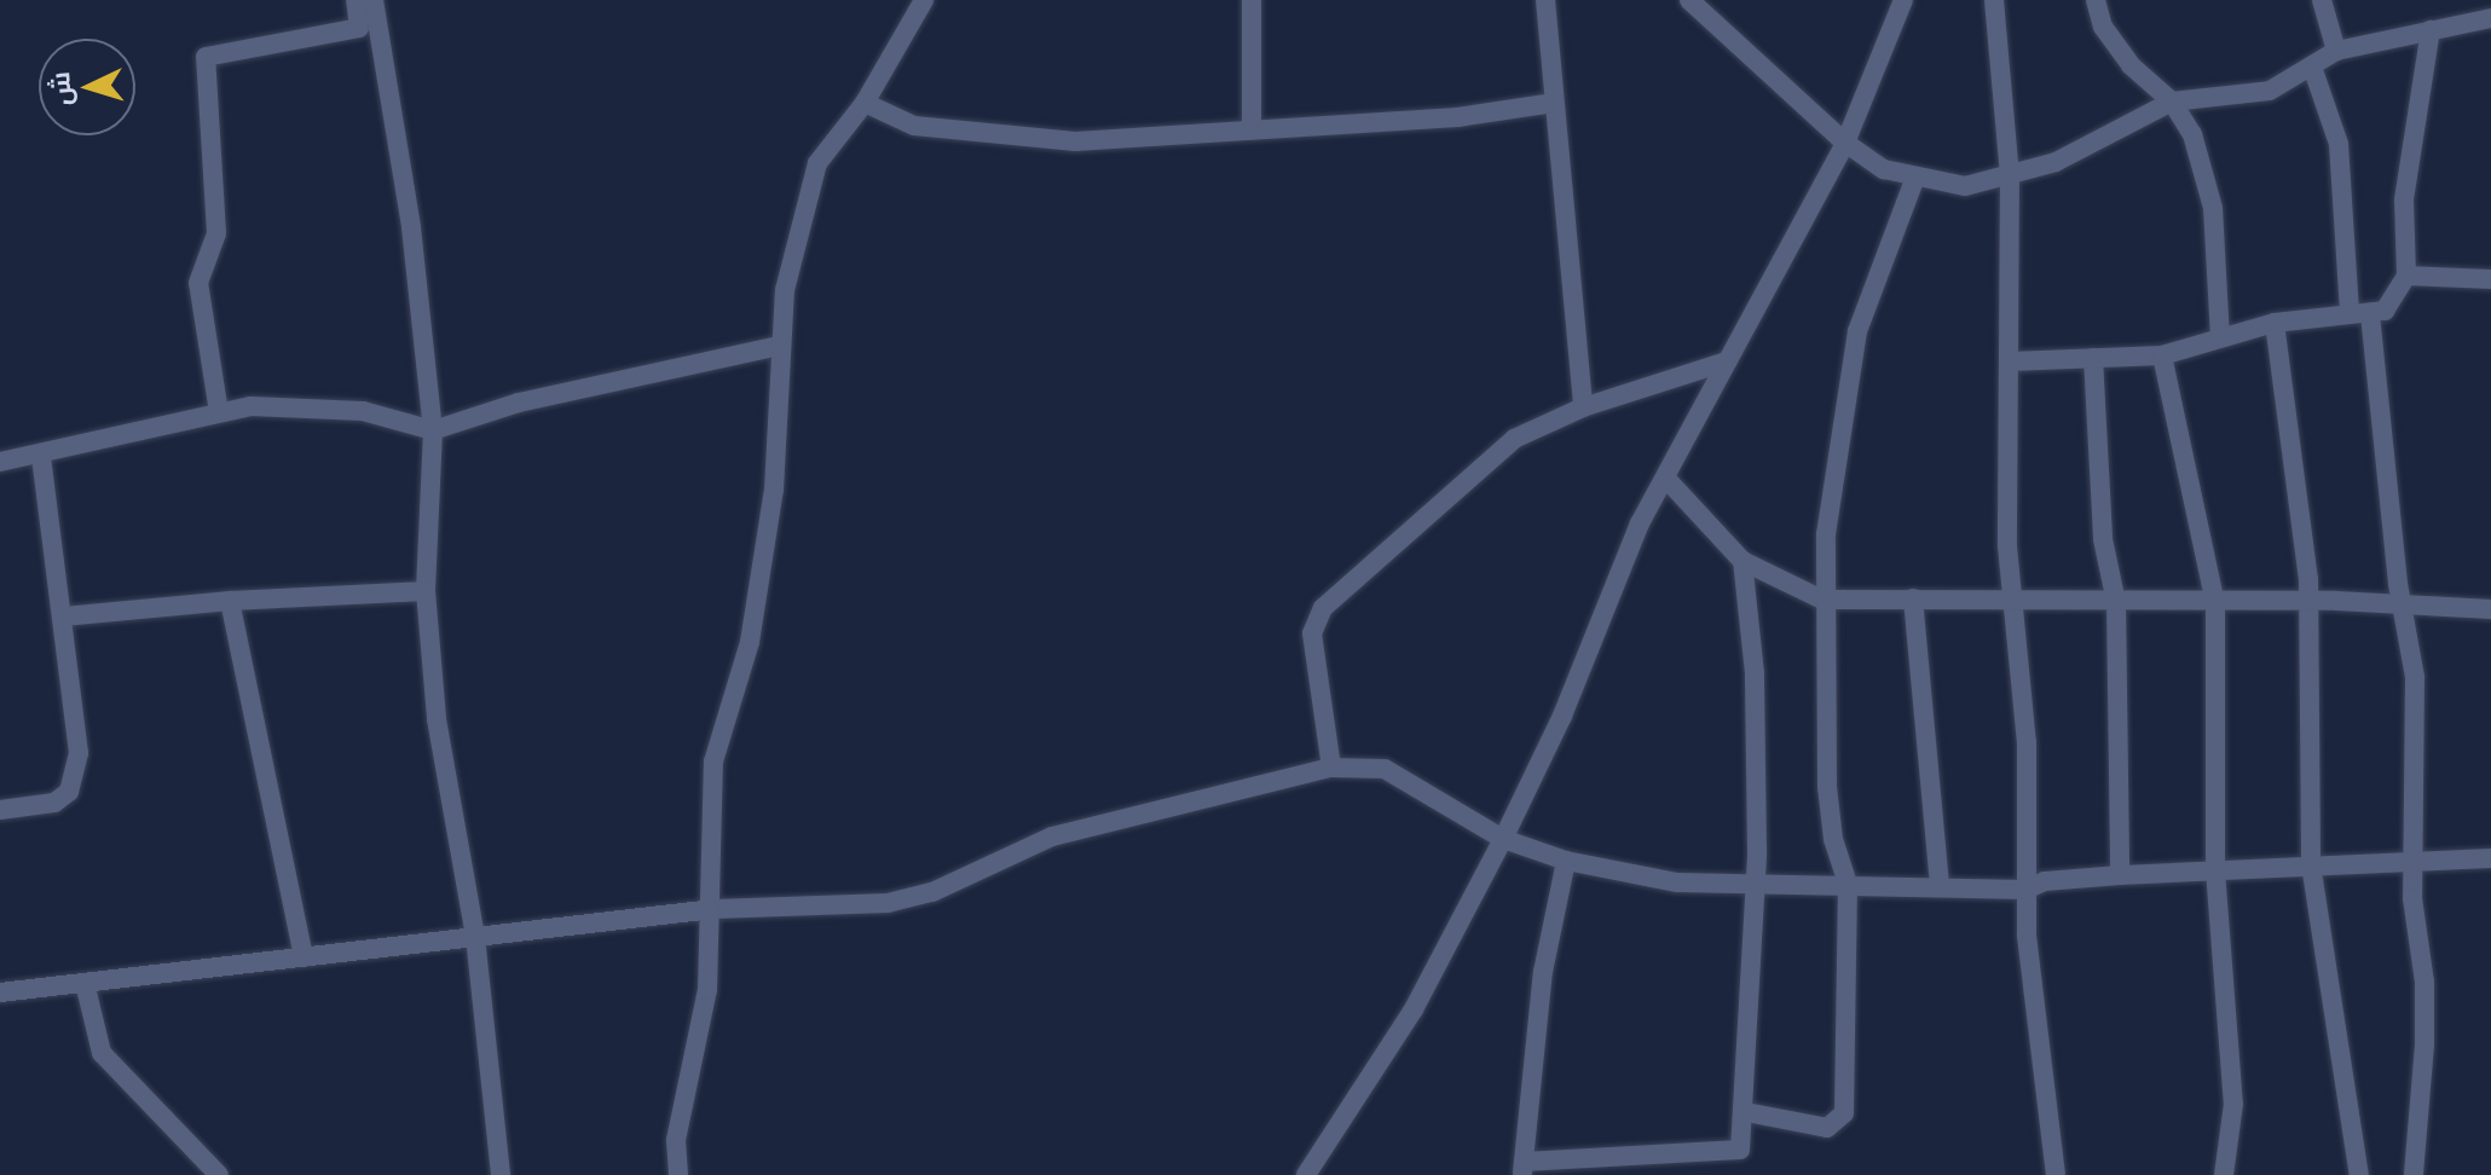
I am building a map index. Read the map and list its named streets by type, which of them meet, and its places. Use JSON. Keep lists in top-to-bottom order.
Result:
{
  "north": "left"
}
